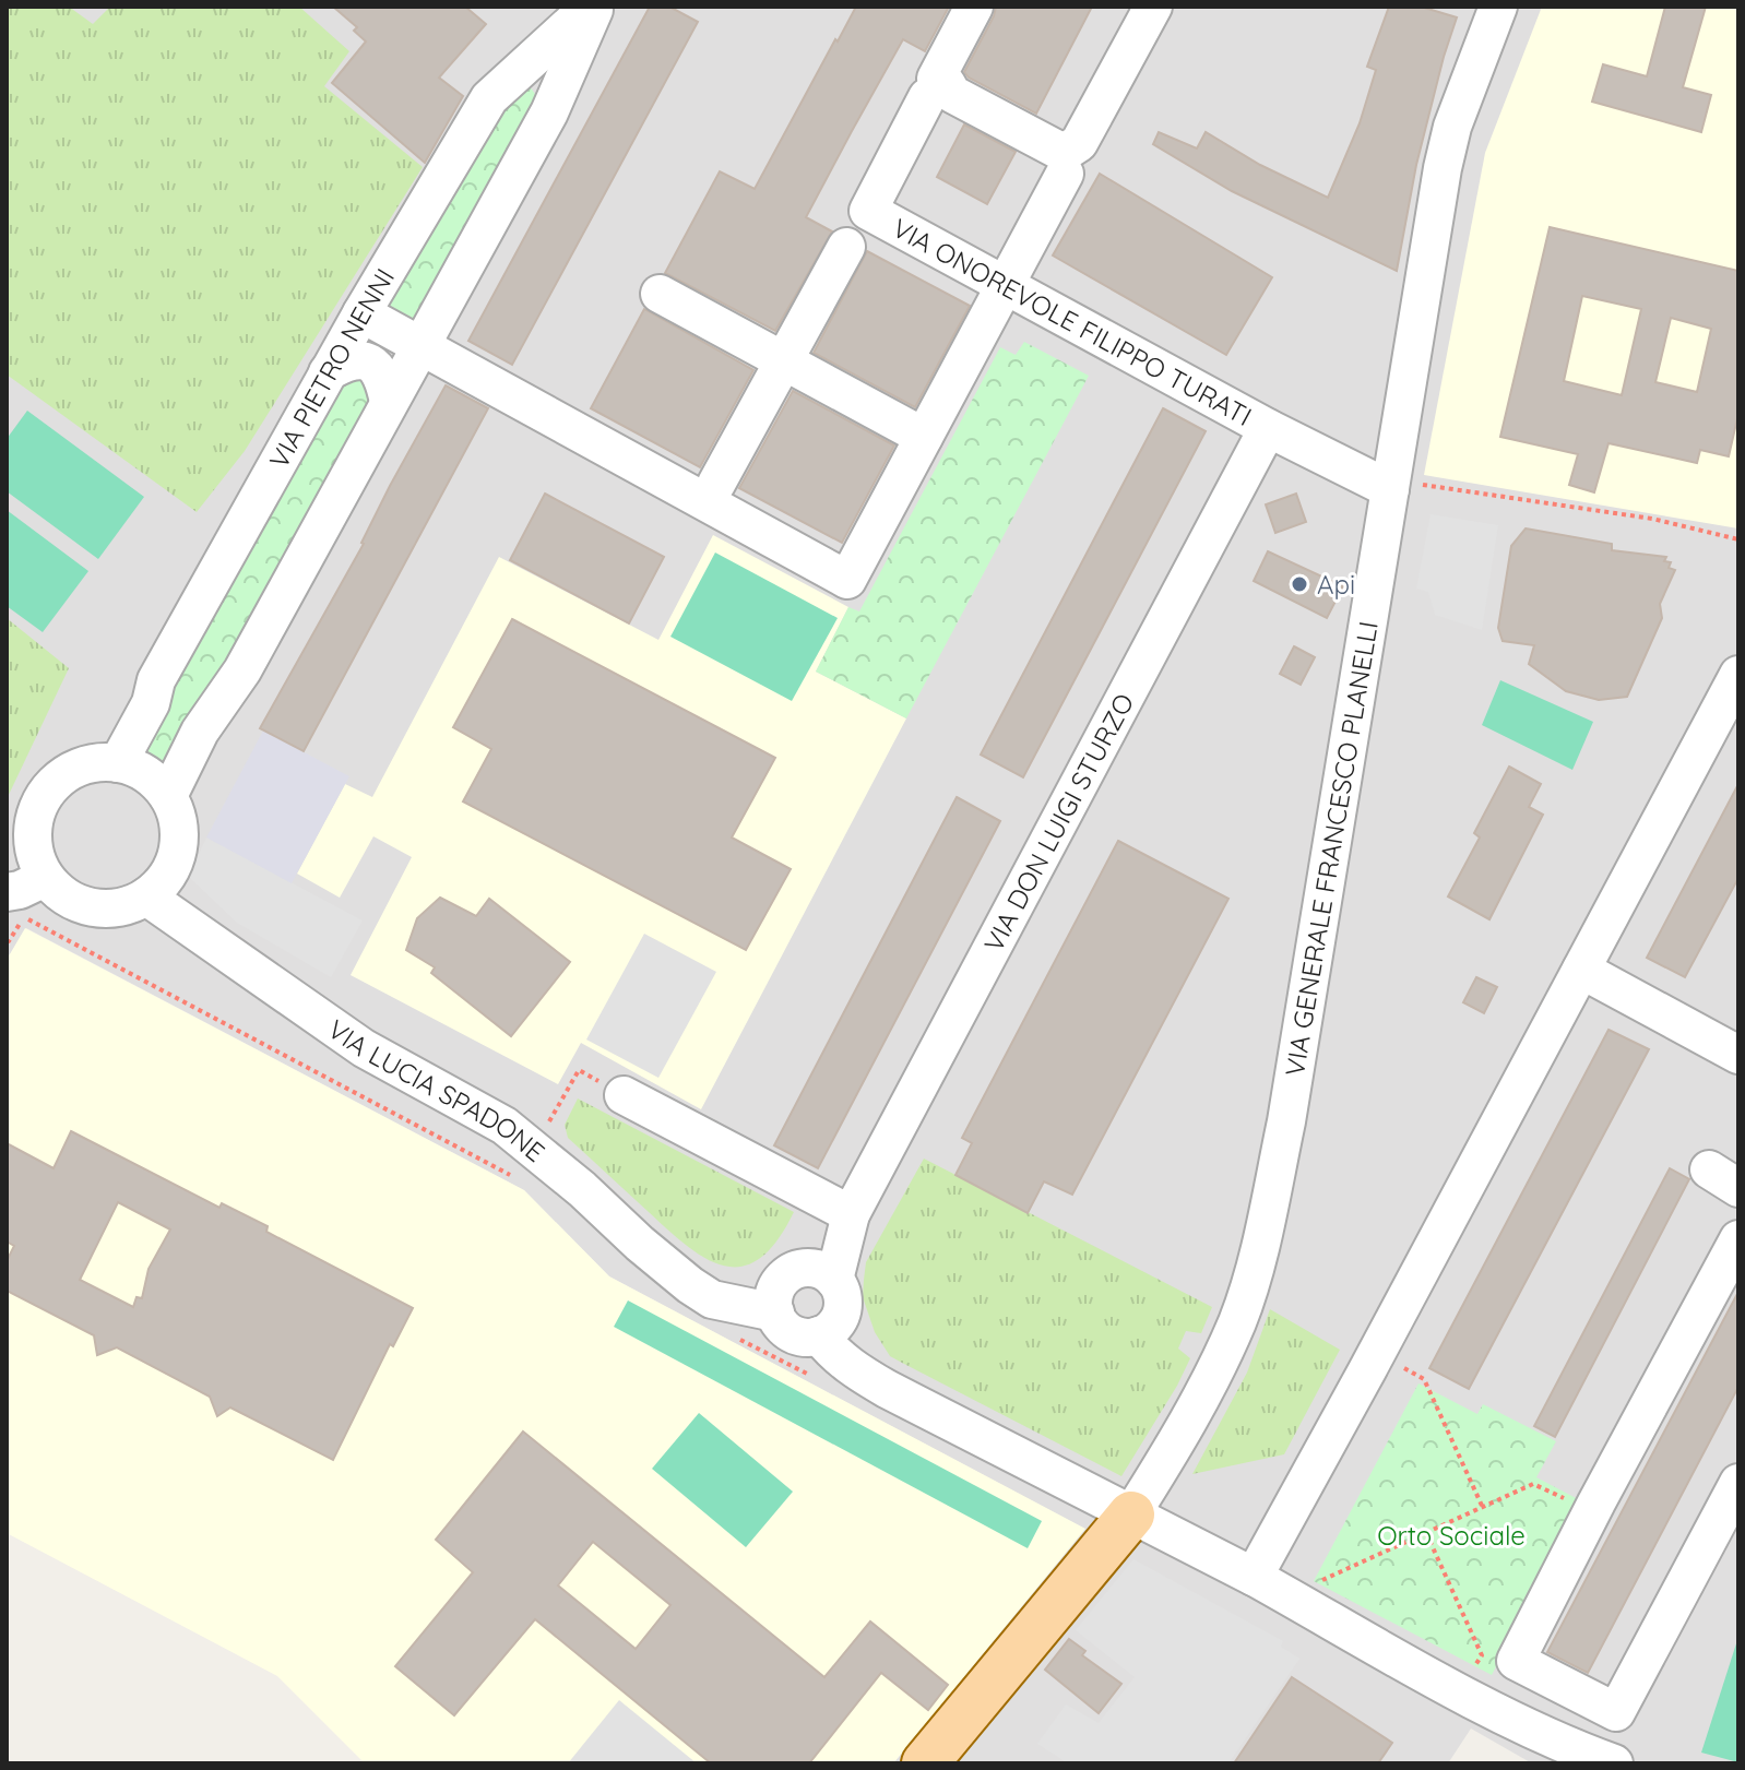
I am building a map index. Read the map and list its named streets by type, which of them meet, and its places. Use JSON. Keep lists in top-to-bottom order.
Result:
{
  "streets": {
    "street": [
      "VIA ONOREVOLE FILIPPO TURATI",
      "VIA PIETRO NENNI",
      "VIA DON LUIGI STURZO",
      "VIA GENERALE FRANCESCO PLANELLI",
      "VIA LUCIA SPADONE"
    ]
  },
  "crossings": [
    ["VIA ONOREVOLE FILIPPO TURATI", "VIA DON LUIGI STURZO"],
    ["VIA ONOREVOLE FILIPPO TURATI", "VIA GENERALE FRANCESCO PLANELLI"],
    ["VIA PIETRO NENNI", "VIA LUCIA SPADONE"],
    ["VIA DON LUIGI STURZO", "VIA LUCIA SPADONE"]
  ],
  "parks": ["Orto Sociale"],
  "places": ["Api"]
}
